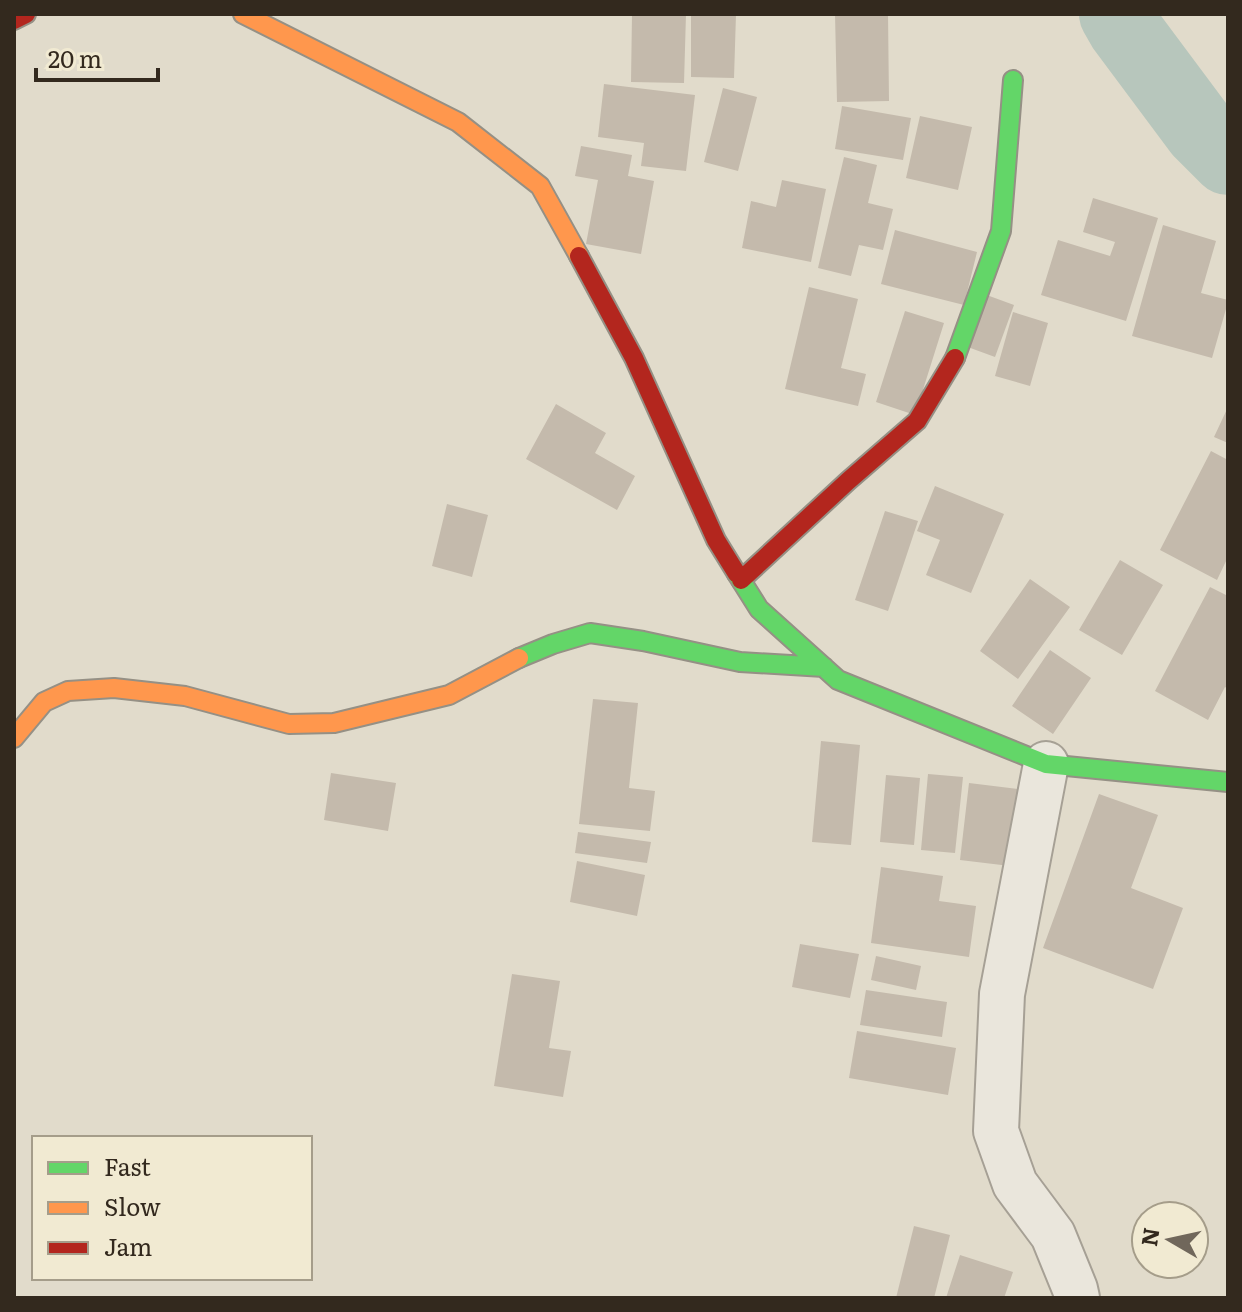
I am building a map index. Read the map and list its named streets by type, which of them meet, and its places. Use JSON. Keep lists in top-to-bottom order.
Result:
{
  "legend": ["Fast", "Slow", "Jam"],
  "scale_bar": "20 m",
  "north": "left"
}
